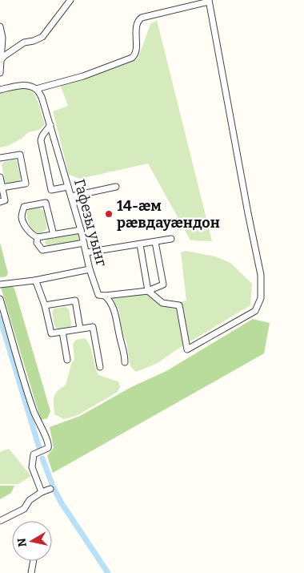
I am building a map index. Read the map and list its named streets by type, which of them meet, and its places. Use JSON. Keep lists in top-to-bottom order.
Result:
{
  "streets": {
    "street": ["Гафезы уынг"]
  },
  "places": ["14-æм рӕвдауӕндон"],
  "north": "left"
}
